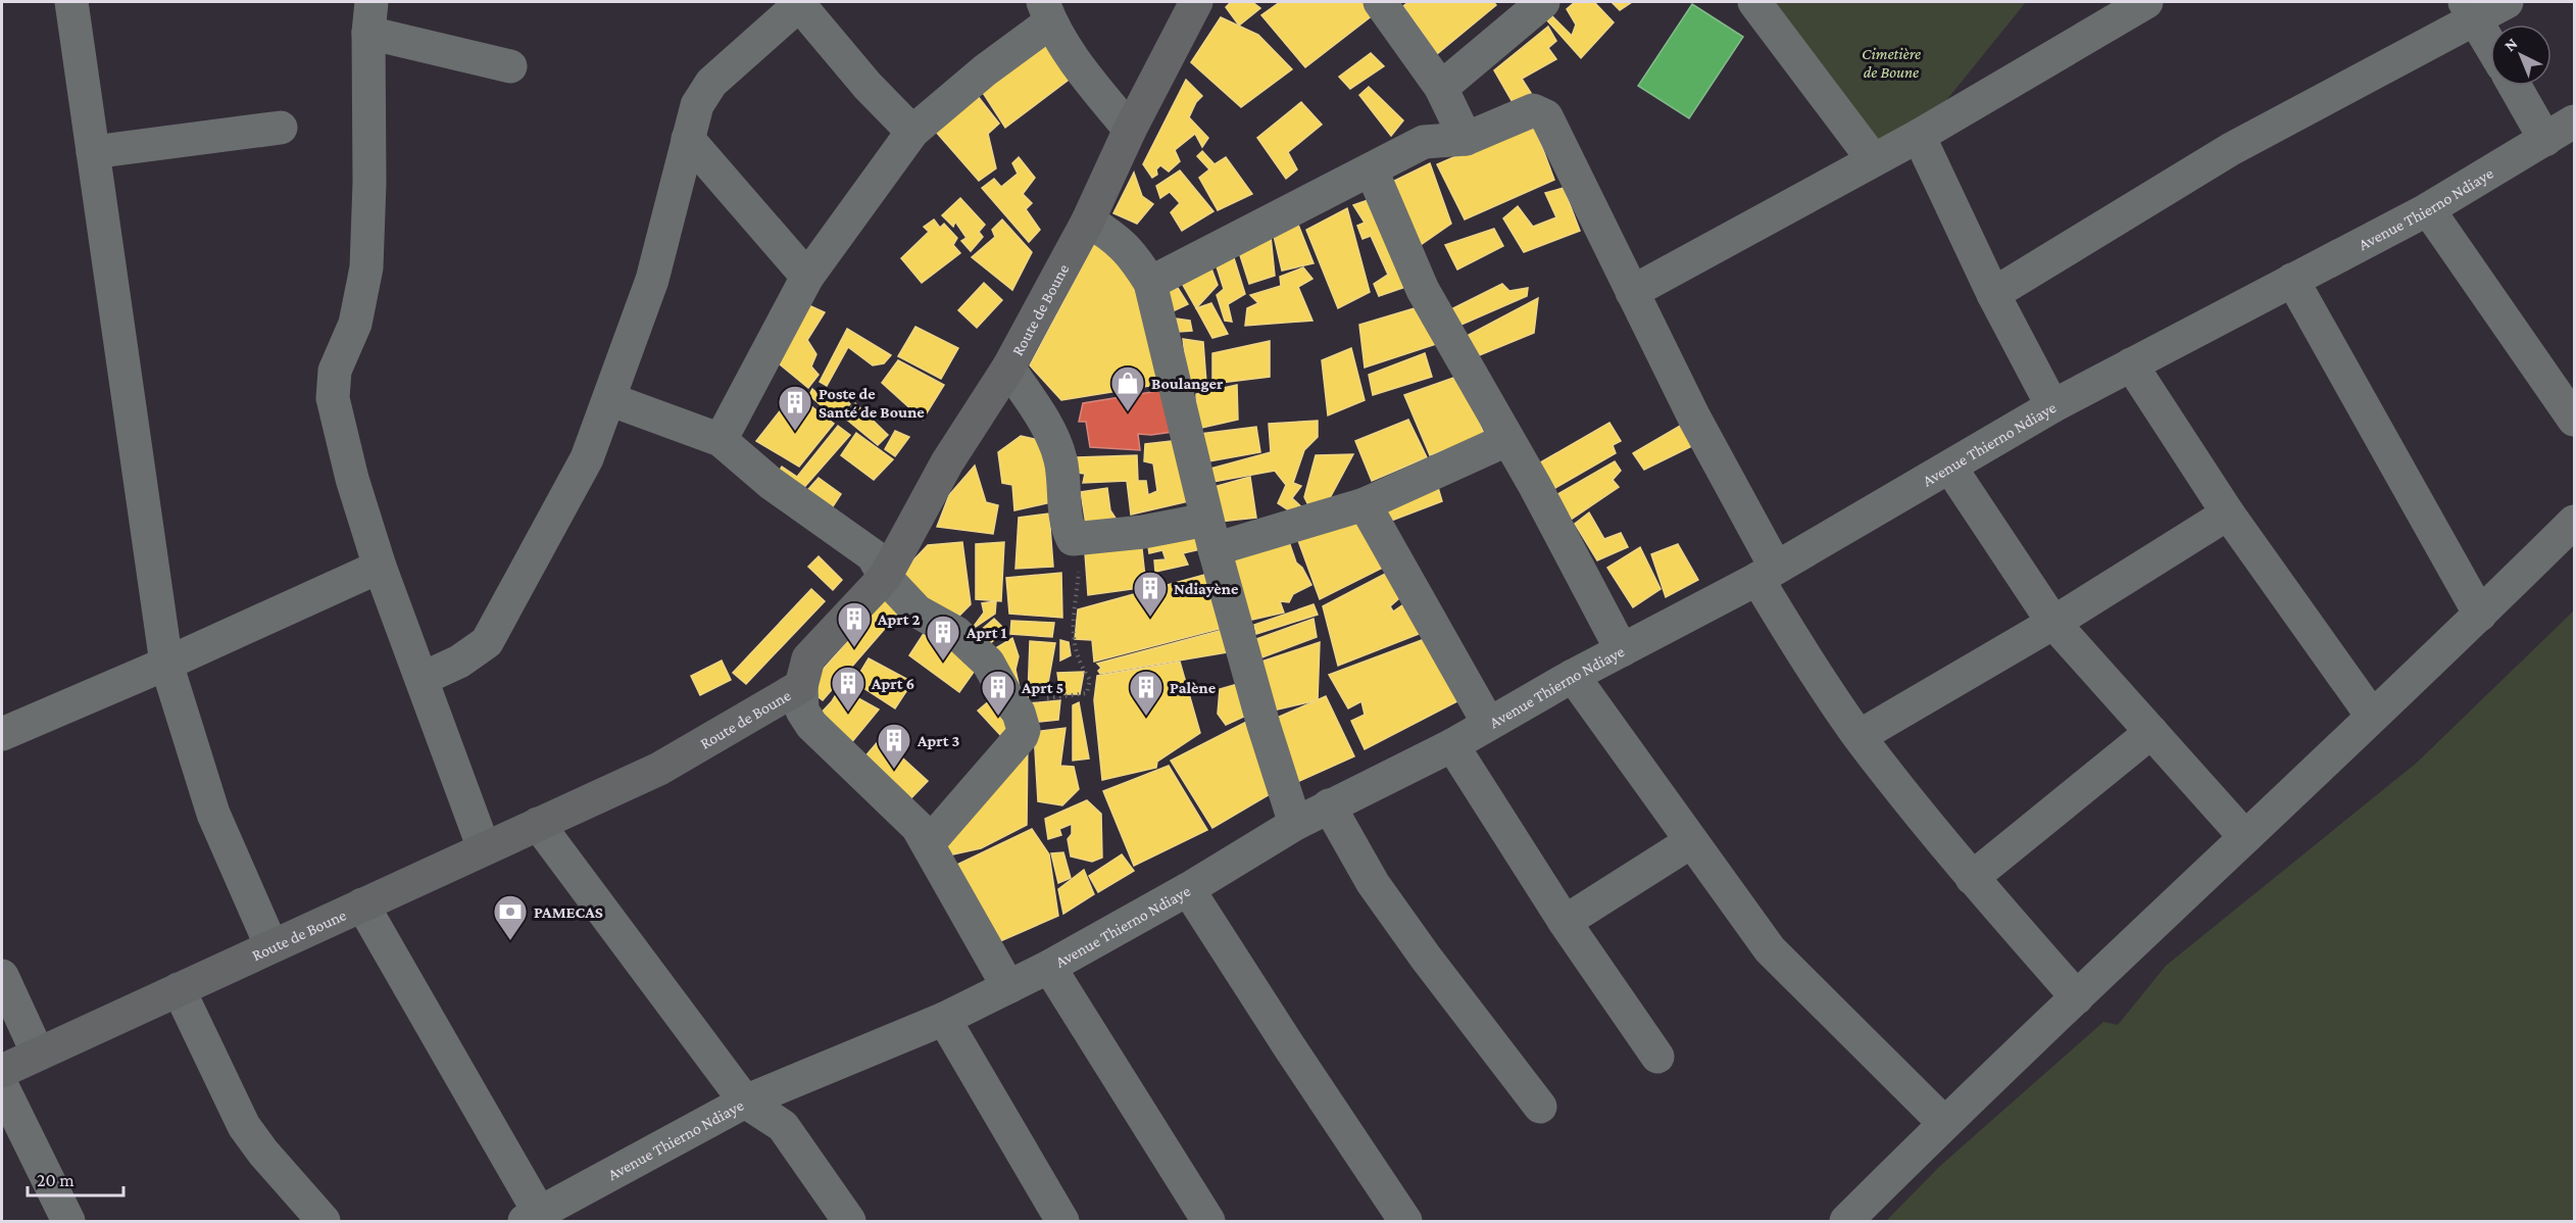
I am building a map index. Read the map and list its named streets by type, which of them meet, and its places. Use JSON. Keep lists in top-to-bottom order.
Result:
{
  "streets": {
    "street": ["Avenue Thierno Ndiaye", "Route de Boune"]
  },
  "parks": ["Cimetière de Boune"],
  "places": {
    "shop": ["Boulanger"],
    "building": [
      "Poste de Santé de Boune",
      "Ndiayène",
      "Aprt 2",
      "Aprt 1",
      "Aprt 6",
      "Aprt 5",
      "Palène",
      "Aprt 3"
    ],
    "bank": ["PAMECAS"]
  },
  "scale_bar": "20 m",
  "north": "top left"
}
